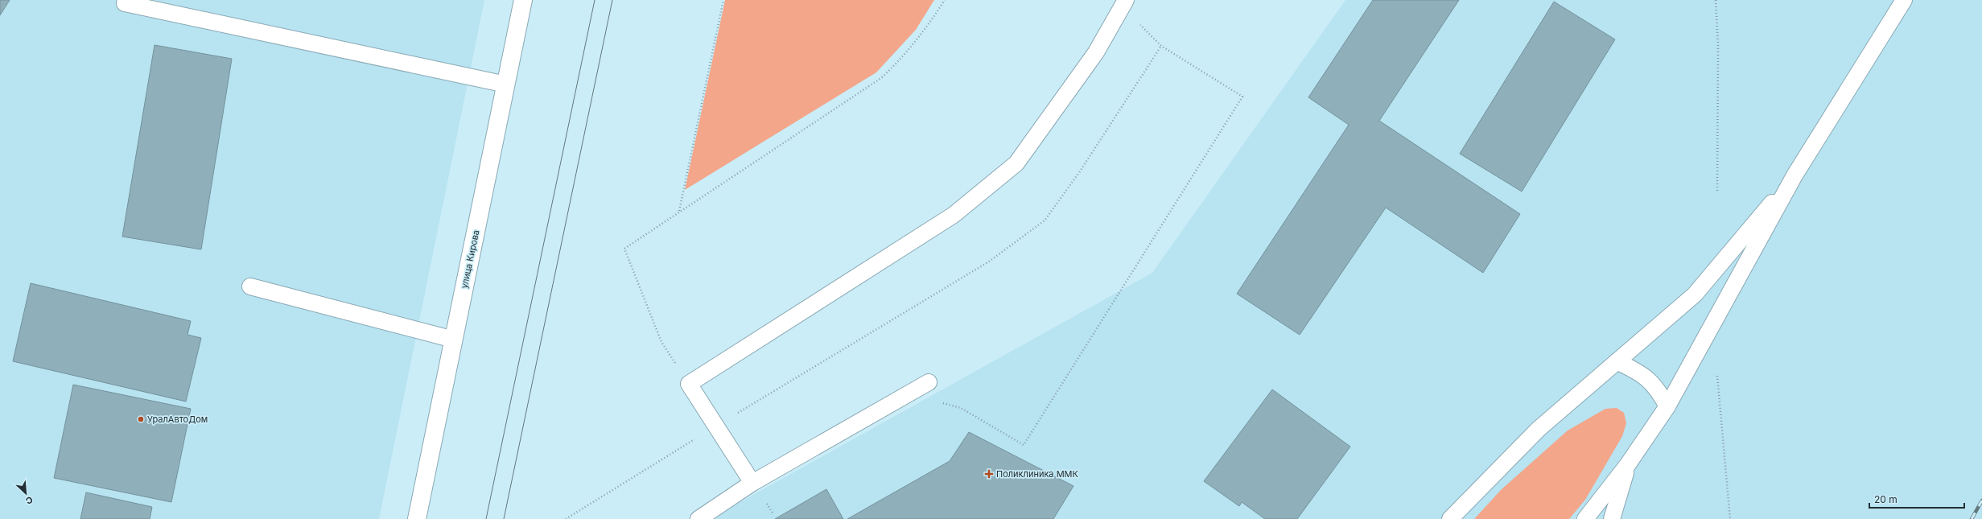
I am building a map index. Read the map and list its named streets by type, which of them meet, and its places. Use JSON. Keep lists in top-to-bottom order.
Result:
{
  "streets": {
    "main road": ["улица Кирова"]
  },
  "places": {
    "other": ["УралАвтоДом"],
    "health": ["Поликлиника ММК"]
  },
  "scale_bar": "20 m",
  "north": "bottom right"
}
